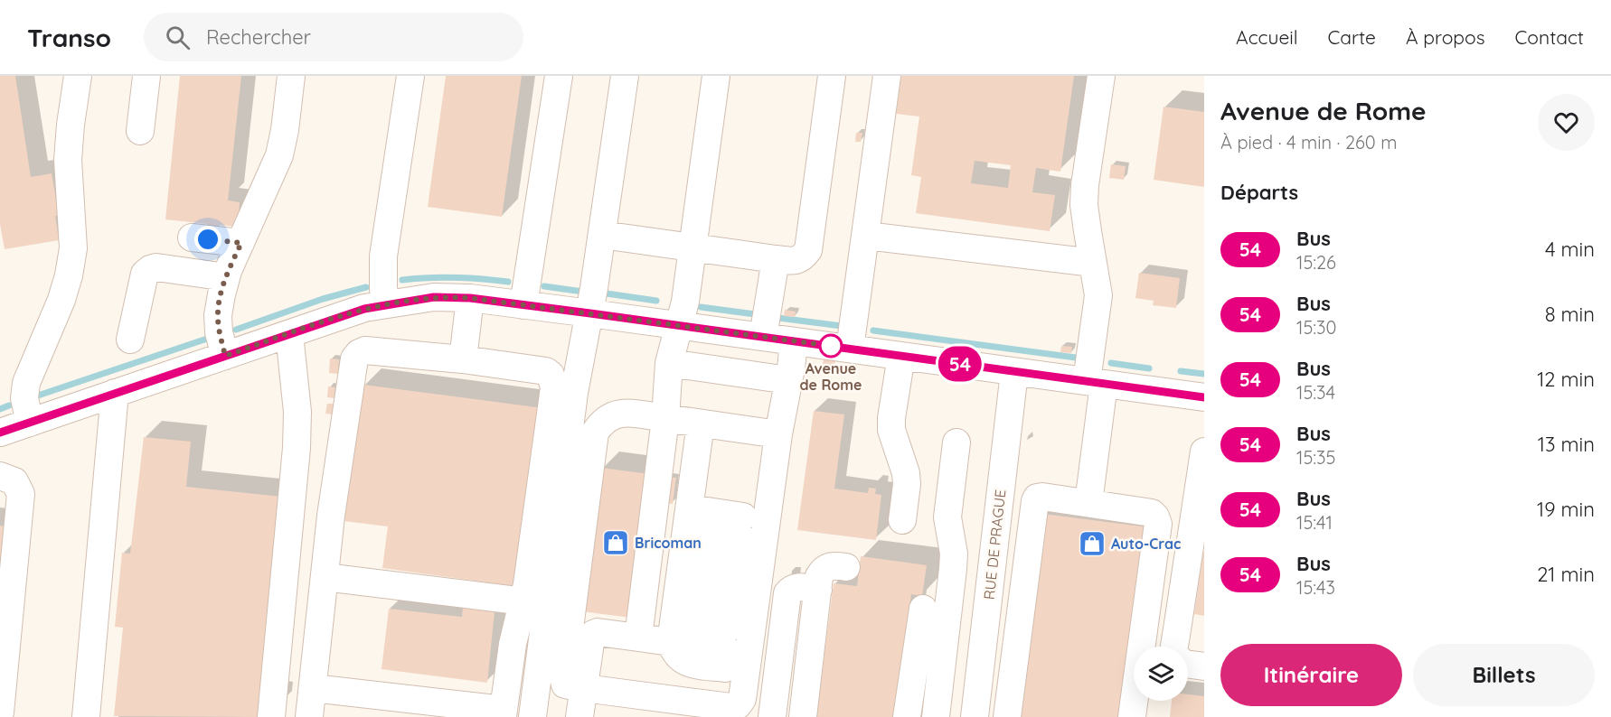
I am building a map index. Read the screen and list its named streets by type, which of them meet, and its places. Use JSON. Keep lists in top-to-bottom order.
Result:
{
  "streets": {
    "street": ["RUE DE PRAGUE"]
  },
  "places": {
    "other": ["Avenue de Rome"],
    "shop": ["Bricoman", "Auto-Crac"]
  },
  "lines": ["bus line 54"],
  "page": {
    "header": "Transo",
    "search": "Rechercher",
    "nav": [
      "Accueil",
      "Carte",
      "À propos",
      "Contact"
    ],
    "on_map": "54",
    "heading": [
      ["Avenue de Rome", "À pied · 4 min · 260 m"],
      "Départs"
    ],
    "list": [
      {
        "mark": "54",
        "name": "Bus",
        "note": "15:26",
        "value": "4 min"
      },
      {
        "mark": "54",
        "name": "Bus",
        "note": "15:30",
        "value": "8 min"
      },
      {
        "mark": "54",
        "name": "Bus",
        "note": "15:34",
        "value": "12 min"
      },
      {
        "mark": "54",
        "name": "Bus",
        "note": "15:35",
        "value": "13 min"
      },
      {
        "mark": "54",
        "name": "Bus",
        "note": "15:41",
        "value": "19 min"
      },
      {
        "mark": "54",
        "name": "Bus",
        "note": "15:43",
        "value": "21 min"
      }
    ],
    "buttons": ["Itinéraire", "Billets"]
  }
}
